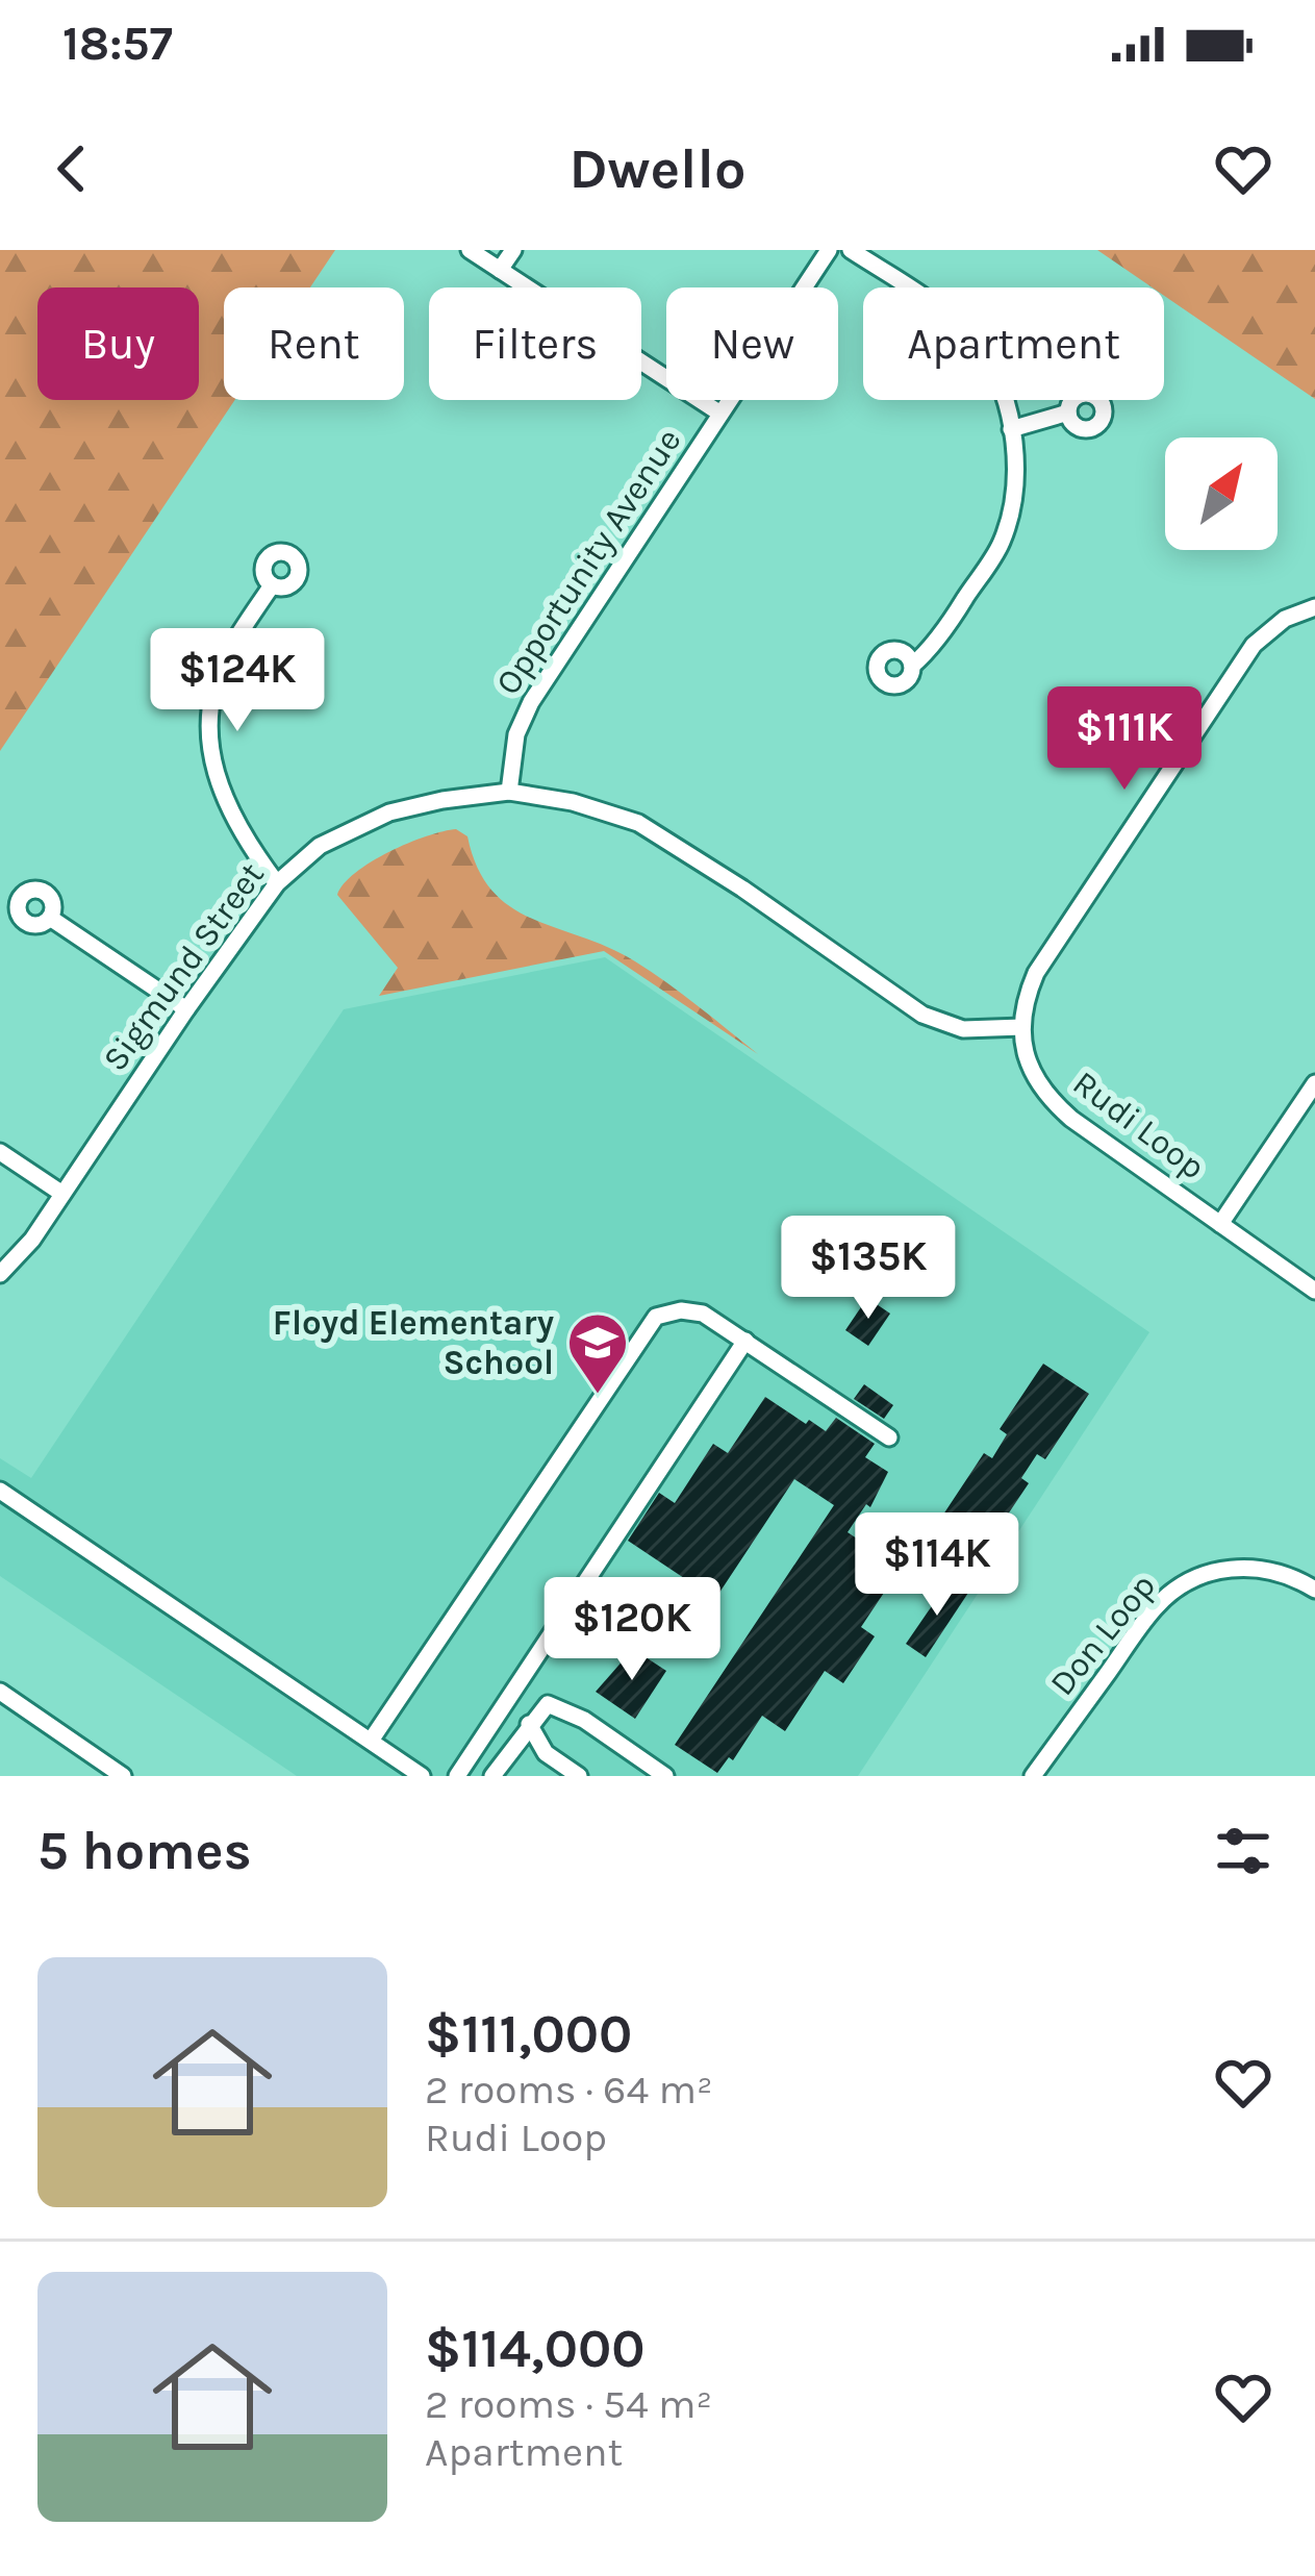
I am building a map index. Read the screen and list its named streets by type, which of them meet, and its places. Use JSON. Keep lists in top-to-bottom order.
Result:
{
  "streets": {
    "street": [
      "Opportunity Avenue",
      "Sigmund Street",
      "Rudi Loop",
      "Don Loop"
    ]
  },
  "crossings": [
    ["Opportunity Avenue", "Sigmund Street"],
    ["Sigmund Street", "Rudi Loop"]
  ],
  "places": {
    "school or university": ["Floyd Elementary School"]
  },
  "north": "top right",
  "page": {
    "status": "18:57",
    "header": "Dwello",
    "chip": [
      "Buy",
      "Rent",
      "Filters",
      "New",
      "Apartment"
    ],
    "price": [
      "$124K",
      "$111K",
      "$135K",
      "$114K",
      "$120K"
    ],
    "heading": "5 homes",
    "list": [
      {
        "name": "$111,000",
        "note": "2 rooms · 64 m² · Rudi Loop"
      },
      {
        "name": "$114,000",
        "note": "2 rooms · 54 m² · Apartment"
      }
    ]
  }
}
